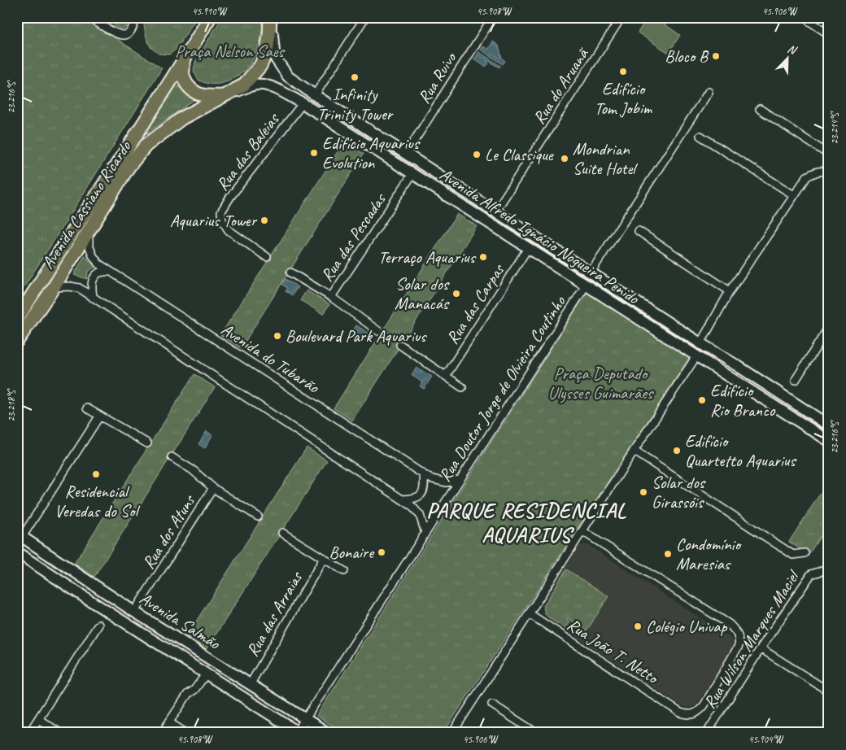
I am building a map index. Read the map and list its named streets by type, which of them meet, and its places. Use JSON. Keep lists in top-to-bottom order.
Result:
{
  "streets": {
    "main road": ["Avenida Cassiano Ricardo"],
    "street": [
      "Rua Ruivo",
      "Rua do Aruanã",
      "Rua das Baleias",
      "Avenida Alfredo Ignácio Nogueira Penido",
      "Rua das Pescadas",
      "Rua das Carpas",
      "Avenida do Tubarão",
      "Rua Doutor Jorge de Olvieira Coutinho",
      "Rua dos Atuns",
      "Rua das Arraias",
      "Avenida Salmão",
      "Rua Wilson Marques Maciel",
      "Rua João T. Netto"
    ]
  },
  "crossings": [
    ["Rua Ruivo", "Avenida Alfredo Ignácio Nogueira Penido"],
    ["Rua do Aruanã", "Avenida Alfredo Ignácio Nogueira Penido"],
    ["Rua das Baleias", "Avenida Alfredo Ignácio Nogueira Penido"],
    ["Avenida Cassiano Ricardo", "Avenida Alfredo Ignácio Nogueira Penido"],
    ["Avenida Cassiano Ricardo", "Avenida do Tubarão"],
    ["Avenida Alfredo Ignácio Nogueira Penido", "Rua das Pescadas"],
    ["Avenida Alfredo Ignácio Nogueira Penido", "Rua das Carpas"],
    ["Avenida Alfredo Ignácio Nogueira Penido", "Rua Doutor Jorge de Olvieira Coutinho"],
    ["Avenida do Tubarão", "Rua Doutor Jorge de Olvieira Coutinho"],
    ["Rua Doutor Jorge de Olvieira Coutinho", "Avenida Salmão"],
    ["Rua dos Atuns", "Avenida Salmão"],
    ["Rua das Arraias", "Avenida Salmão"]
  ],
  "districts": ["PARQUE RESIDENCIAL AQUARIUS"],
  "parks": ["Praça Nelson Saes", "Praça Deputado Ulysses Guimarães"],
  "places": [
    "Bloco B",
    "Edifício Tom Jobim",
    "Infinity Trinity Tower",
    "Edifício Aquarius Evolution",
    "Le Classique",
    "Mondrian Suite Hotel",
    "Aquarius Tower",
    "Terraço Aquarius",
    "Solar dos Manacás",
    "Boulevard Park Aquarius",
    "Edifício Rio Branco",
    "Edifício Quartetto Aquarius",
    "Residencial Veredas do Sol",
    "Solar dos Girassóis",
    "Bonaire",
    "Condomínio Maresias",
    "Colégio Univap"
  ],
  "north": "top right",
  "coordinates": [
    "45.910°W",
    "45.908°W",
    "45.906°W",
    "23.216°S",
    "23.214°S",
    "23.218°S",
    "45.904°W"
  ]
}
